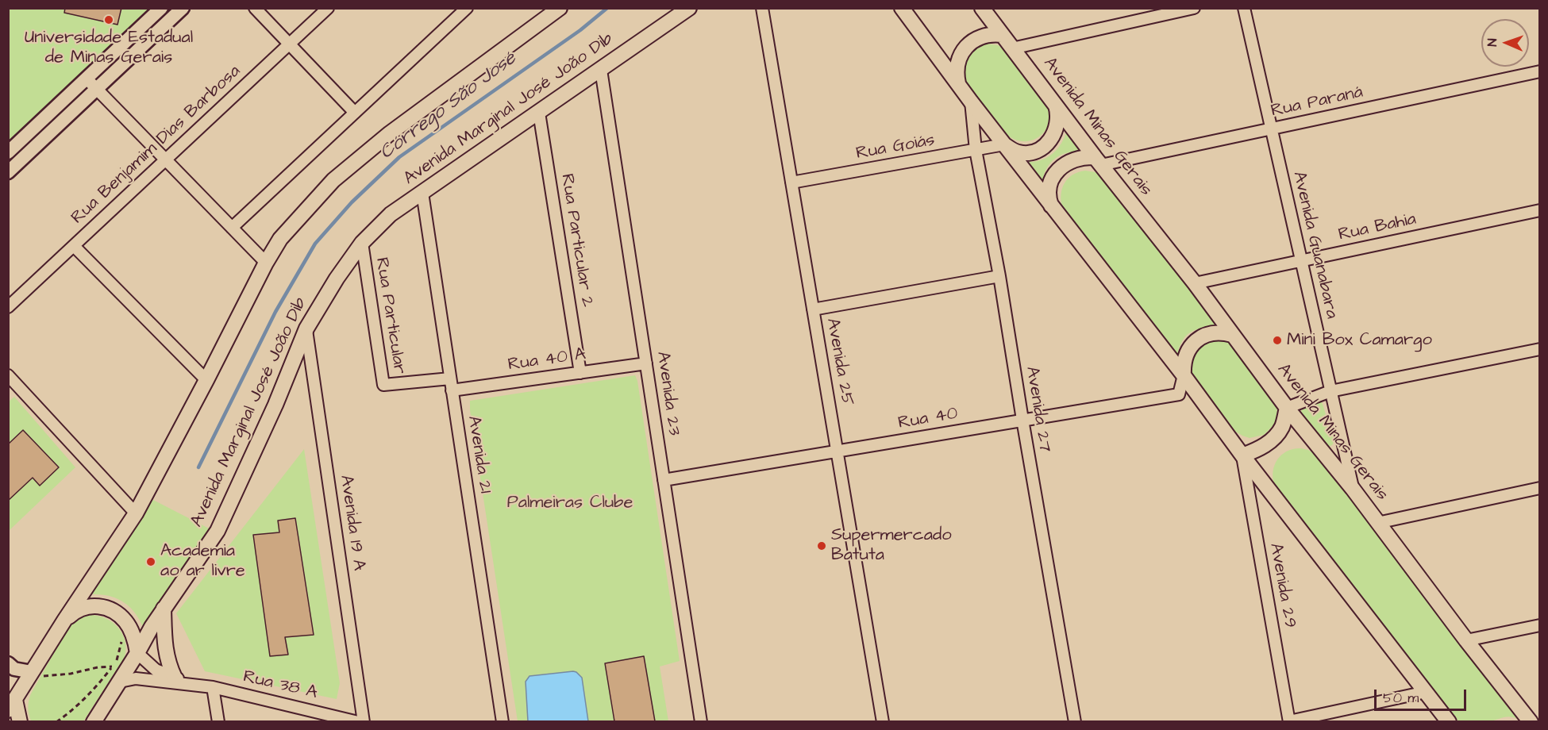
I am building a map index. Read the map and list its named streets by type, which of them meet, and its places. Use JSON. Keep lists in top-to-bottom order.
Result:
{
  "streets": {
    "main road": ["Avenida Marginal José João Dib", "Avenida Minas Gerais"],
    "street": [
      "Rua Paraná",
      "Rua Benjamim Dias Barbosa",
      "Rua Goiás",
      "Rua Bahia",
      "Rua Particular 2",
      "Avenida Guanabara",
      "Rua Particular",
      "Rua 40 A",
      "Avenida 25",
      "Avenida 23",
      "Avenida 27",
      "Rua 40",
      "Avenida 21",
      "Avenida 19 A",
      "Avenida 29",
      "Rua 38 A"
    ]
  },
  "crossings": [
    ["Rua Paraná", "Avenida Minas Gerais"],
    ["Rua Paraná", "Avenida Guanabara"],
    ["Avenida Marginal José João Dib", "Rua Particular 2"],
    ["Avenida Marginal José João Dib", "Rua Particular"],
    ["Avenida Marginal José João Dib", "Avenida 23"],
    ["Avenida Marginal José João Dib", "Avenida 21"],
    ["Avenida Marginal José João Dib", "Avenida 19 A"],
    ["Avenida Marginal José João Dib", "Rua 38 A"],
    ["Avenida Minas Gerais", "Rua Bahia"],
    ["Avenida Minas Gerais", "Avenida Guanabara"],
    ["Rua Goiás", "Avenida 25"],
    ["Rua Goiás", "Avenida 27"],
    ["Rua Bahia", "Avenida Guanabara"],
    ["Rua Particular 2", "Rua 40 A"],
    ["Rua Particular", "Avenida 21"],
    ["Rua 40 A", "Avenida 23"],
    ["Rua 40 A", "Avenida 21"],
    ["Avenida 25", "Rua 40"],
    ["Avenida 23", "Rua 40"],
    ["Avenida 27", "Rua 40"]
  ],
  "water": ["Córrego São José"],
  "parks": ["Palmeiras Clube"],
  "places": [
    "Universidade Estadual de Minas Gerais",
    "Mini Box Camargo",
    "Supermercado Batuta",
    "Academia ao ar livre"
  ],
  "scale_bar": "50 m",
  "north": "left"
}
